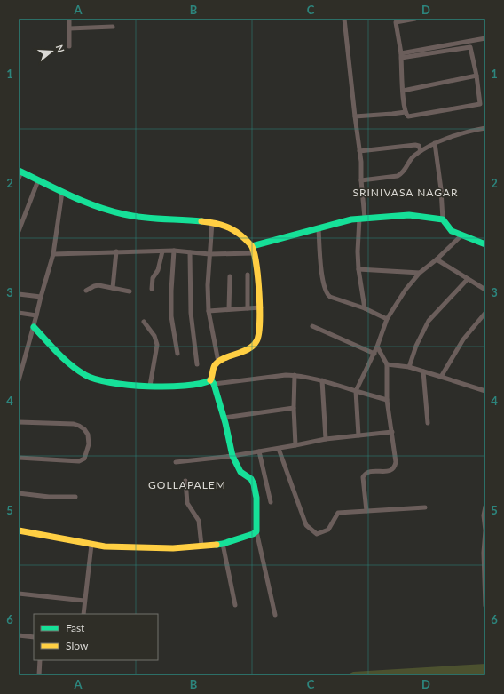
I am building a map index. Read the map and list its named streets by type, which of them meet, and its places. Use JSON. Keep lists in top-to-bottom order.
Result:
{
  "districts": ["SRINIVASA NAGAR", "GOLLAPALEM"],
  "legend": ["Fast", "Slow"],
  "north": "right",
  "grid": {
    "columns": [
      "A",
      "B",
      "C",
      "D"
    ],
    "rows": [
      "1",
      "2",
      "3",
      "4",
      "5",
      "6"
    ]
  }
}
